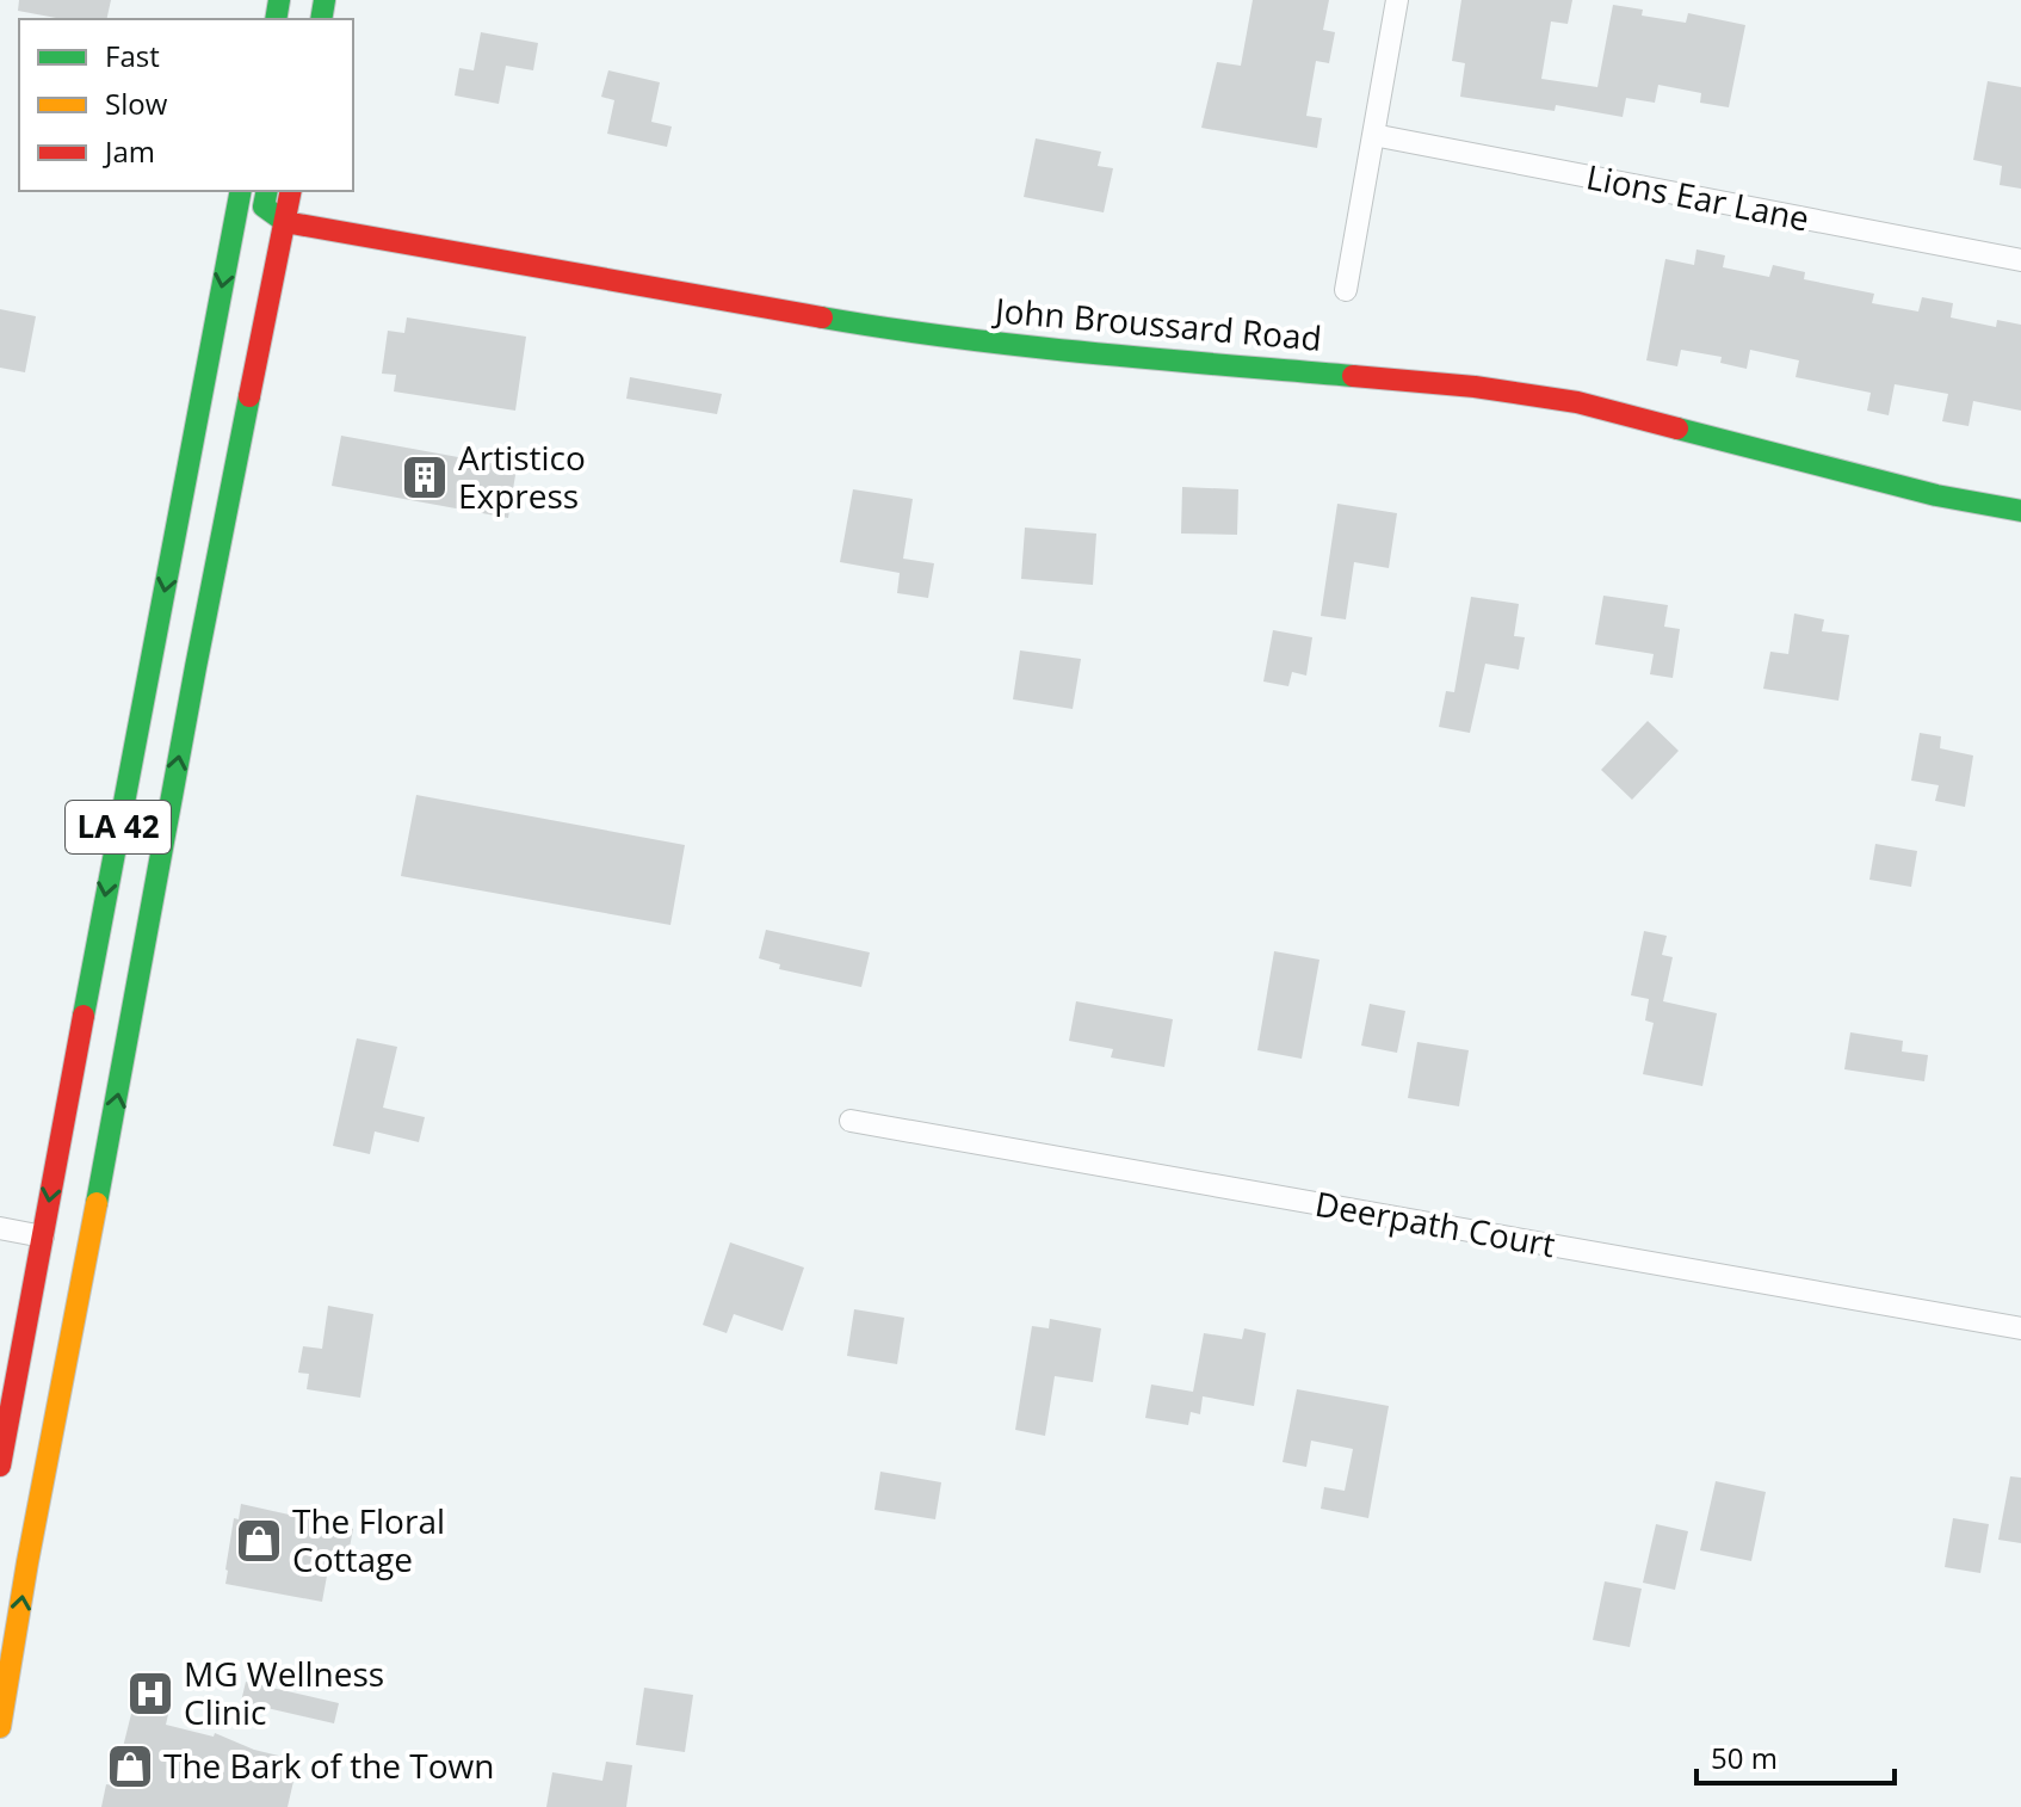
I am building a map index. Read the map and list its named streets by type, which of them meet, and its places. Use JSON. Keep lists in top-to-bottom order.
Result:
{
  "streets": {
    "main road": ["John Broussard Road", "LA 42"],
    "street": ["Lions Ear Lane", "Deerpath Court"]
  },
  "crossings": [
    ["John Broussard Road", "LA 42"]
  ],
  "places": {
    "building": ["Artistico Express"],
    "shop": ["The Floral Cottage", "The Bark of the Town"],
    "hospital": ["MG Wellness Clinic"]
  },
  "legend": ["Fast", "Slow", "Jam"],
  "scale_bar": "50 m"
}
